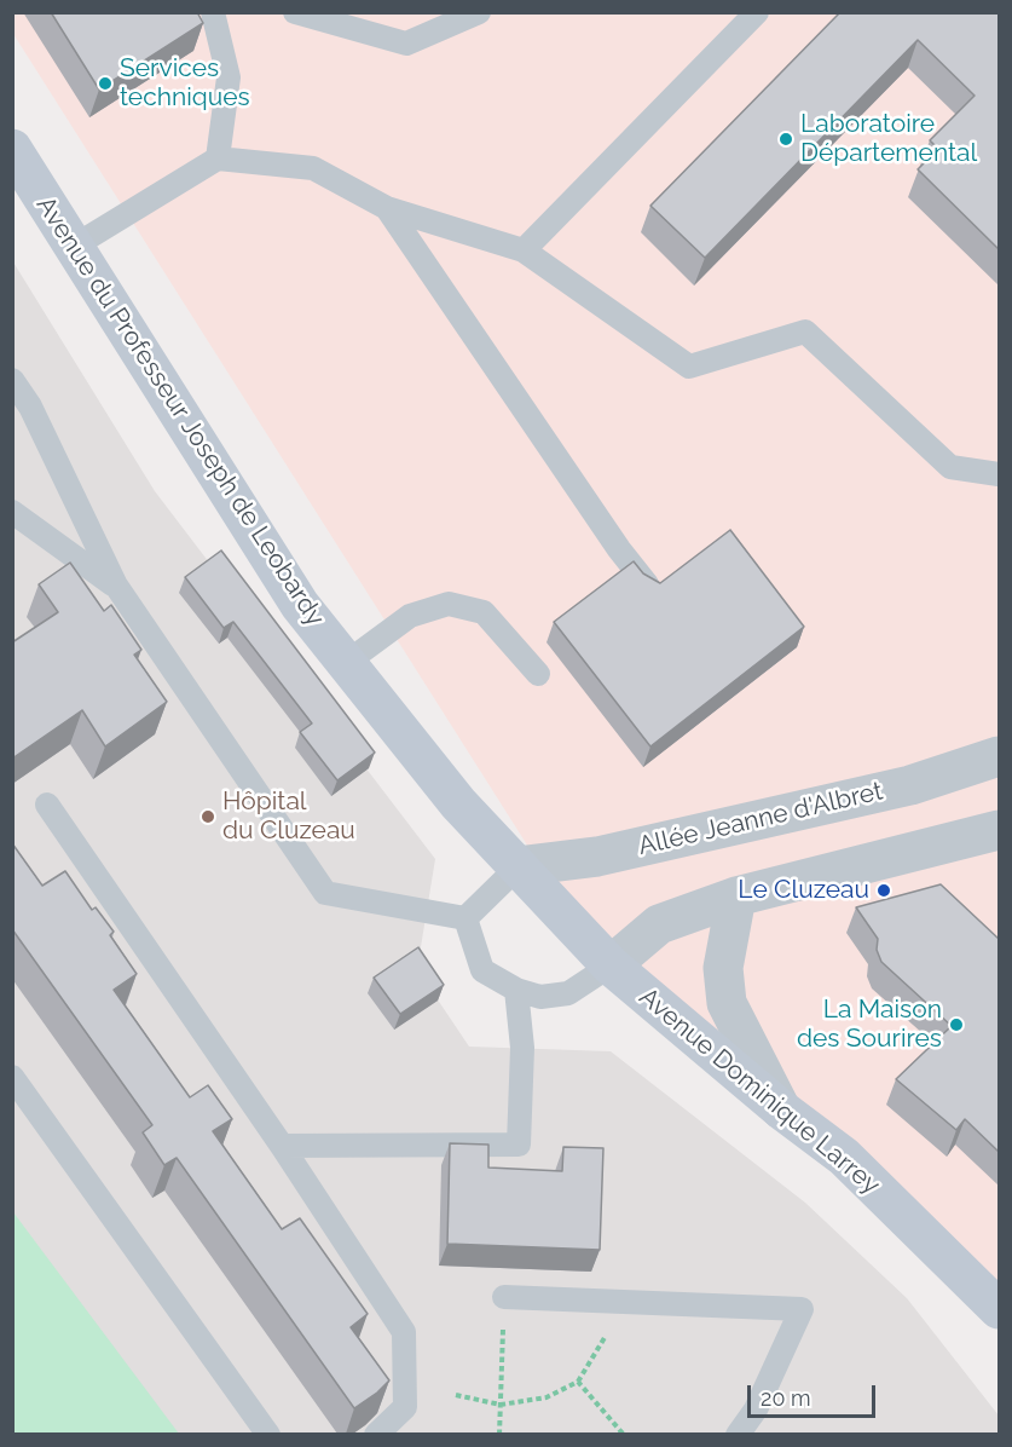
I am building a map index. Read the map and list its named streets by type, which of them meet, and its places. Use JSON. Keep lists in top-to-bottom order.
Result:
{
  "streets": {
    "main road": ["Avenue du Professeur Joseph de Leobardy", "Avenue Dominique Larrey"],
    "street": ["Allée Jeanne d'Albret"]
  },
  "crossings": [
    ["Avenue du Professeur Joseph de Leobardy", "Allée Jeanne d'Albret"],
    ["Avenue du Professeur Joseph de Leobardy", "Avenue Dominique Larrey"]
  ],
  "places": [
    "Services techniques",
    "Laboratoire Départemental",
    "Hôpital du Cluzeau",
    "Le Cluzeau",
    "La Maison des Sourires"
  ],
  "scale_bar": "20 m"
}
